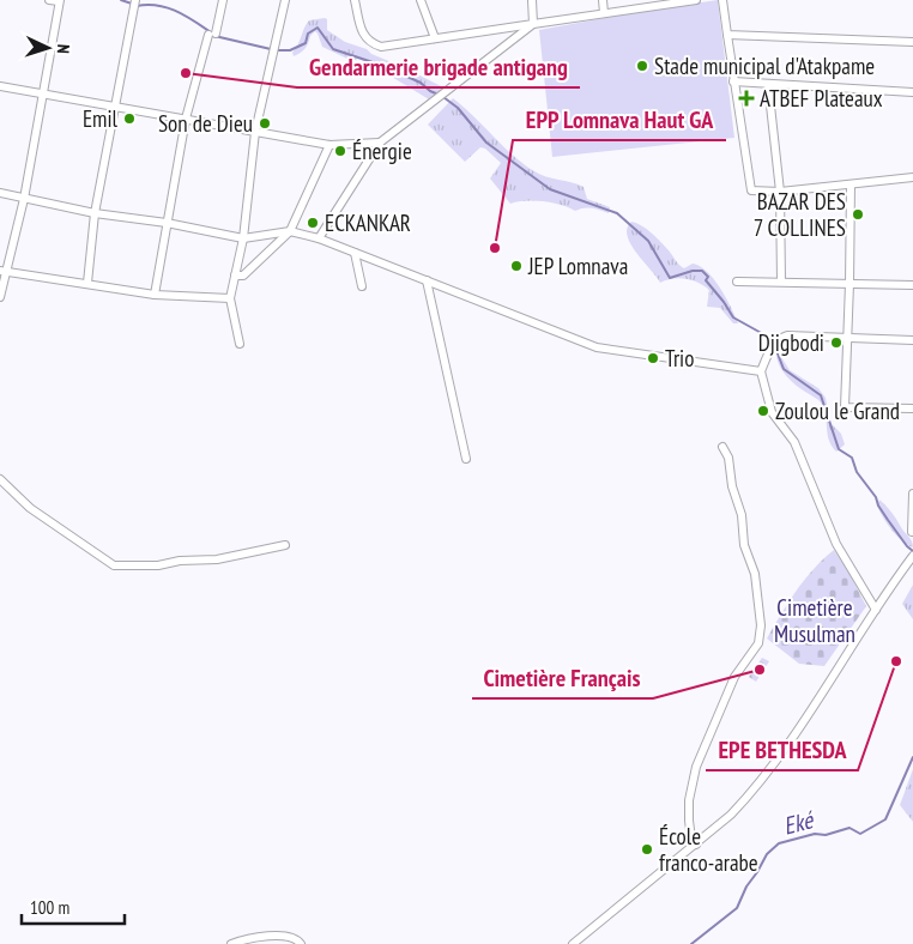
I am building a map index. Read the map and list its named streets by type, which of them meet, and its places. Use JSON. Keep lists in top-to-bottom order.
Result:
{
  "water": ["Eké"],
  "parks": ["Cimetière Musulman"],
  "places": {
    "other": [
      "Stade municipal d'Atakpame",
      "Gendarmerie brigade antigang",
      "Emil",
      "Son de Dieu",
      "Énergie",
      "BAZAR DES 7 COLLINES",
      "ECKANKAR",
      "EPP Lomnava Haut GA",
      "JEP Lomnava",
      "Djigbodi",
      "Trio",
      "Zoulou le Grand",
      "EPE BETHESDA",
      "Cimetière Français",
      "École franco-arabe"
    ],
    "health": ["ATBEF Plateaux"]
  },
  "scale_bar": "100 m",
  "north": "right"
}
